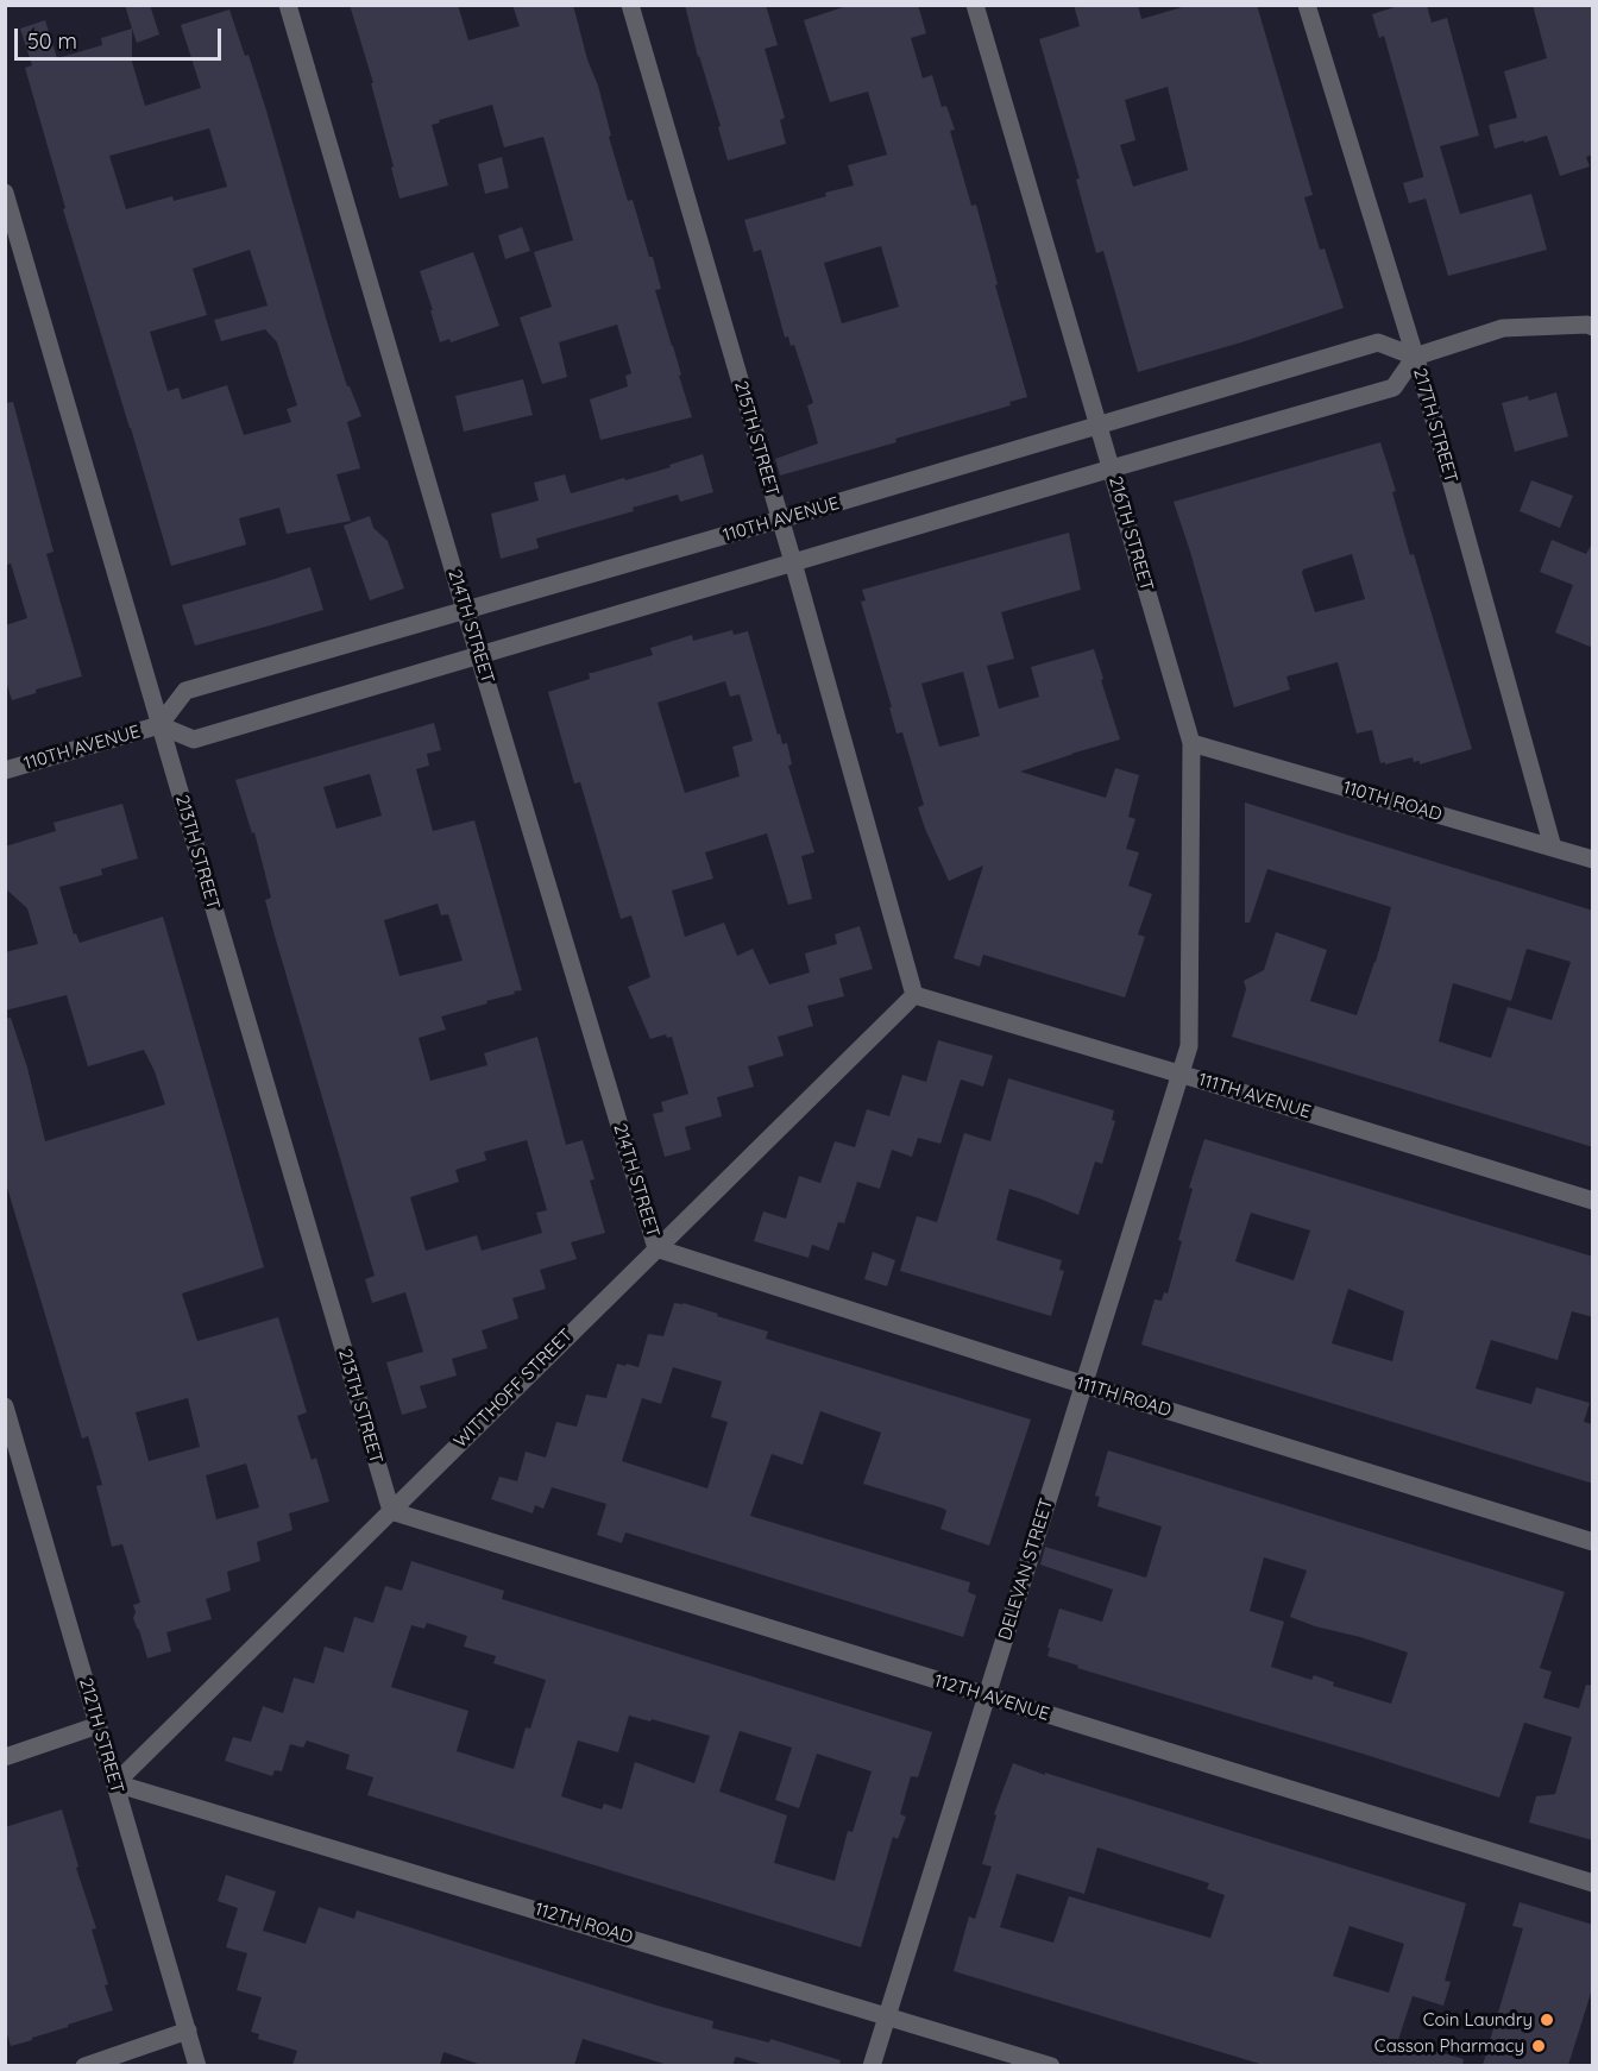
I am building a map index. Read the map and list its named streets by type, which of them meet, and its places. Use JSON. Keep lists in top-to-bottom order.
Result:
{
  "streets": {
    "street": [
      "217TH STREET",
      "215TH STREET",
      "110TH AVENUE",
      "216TH STREET",
      "214TH STREET",
      "110TH ROAD",
      "213TH STREET",
      "111TH AVENUE",
      "WITTHOFF STREET",
      "111TH ROAD",
      "DELEVAN STREET",
      "112TH AVENUE",
      "212TH STREET",
      "112TH ROAD"
    ]
  },
  "crossings": [
    ["217TH STREET", "110TH AVENUE"],
    ["217TH STREET", "110TH ROAD"],
    ["215TH STREET", "110TH AVENUE"],
    ["215TH STREET", "111TH AVENUE"],
    ["215TH STREET", "WITTHOFF STREET"],
    ["110TH AVENUE", "216TH STREET"],
    ["110TH AVENUE", "214TH STREET"],
    ["110TH AVENUE", "213TH STREET"],
    ["216TH STREET", "110TH ROAD"],
    ["216TH STREET", "111TH AVENUE"],
    ["216TH STREET", "DELEVAN STREET"],
    ["214TH STREET", "WITTHOFF STREET"],
    ["214TH STREET", "111TH ROAD"],
    ["213TH STREET", "WITTHOFF STREET"],
    ["213TH STREET", "112TH AVENUE"],
    ["111TH AVENUE", "WITTHOFF STREET"],
    ["111TH AVENUE", "DELEVAN STREET"],
    ["WITTHOFF STREET", "111TH ROAD"],
    ["WITTHOFF STREET", "112TH AVENUE"],
    ["WITTHOFF STREET", "212TH STREET"],
    ["WITTHOFF STREET", "112TH ROAD"],
    ["111TH ROAD", "DELEVAN STREET"],
    ["DELEVAN STREET", "112TH AVENUE"],
    ["DELEVAN STREET", "112TH ROAD"],
    ["212TH STREET", "112TH ROAD"]
  ],
  "places": ["Coin Laundry", "Casson Pharmacy"],
  "scale_bar": "50 m"
}
